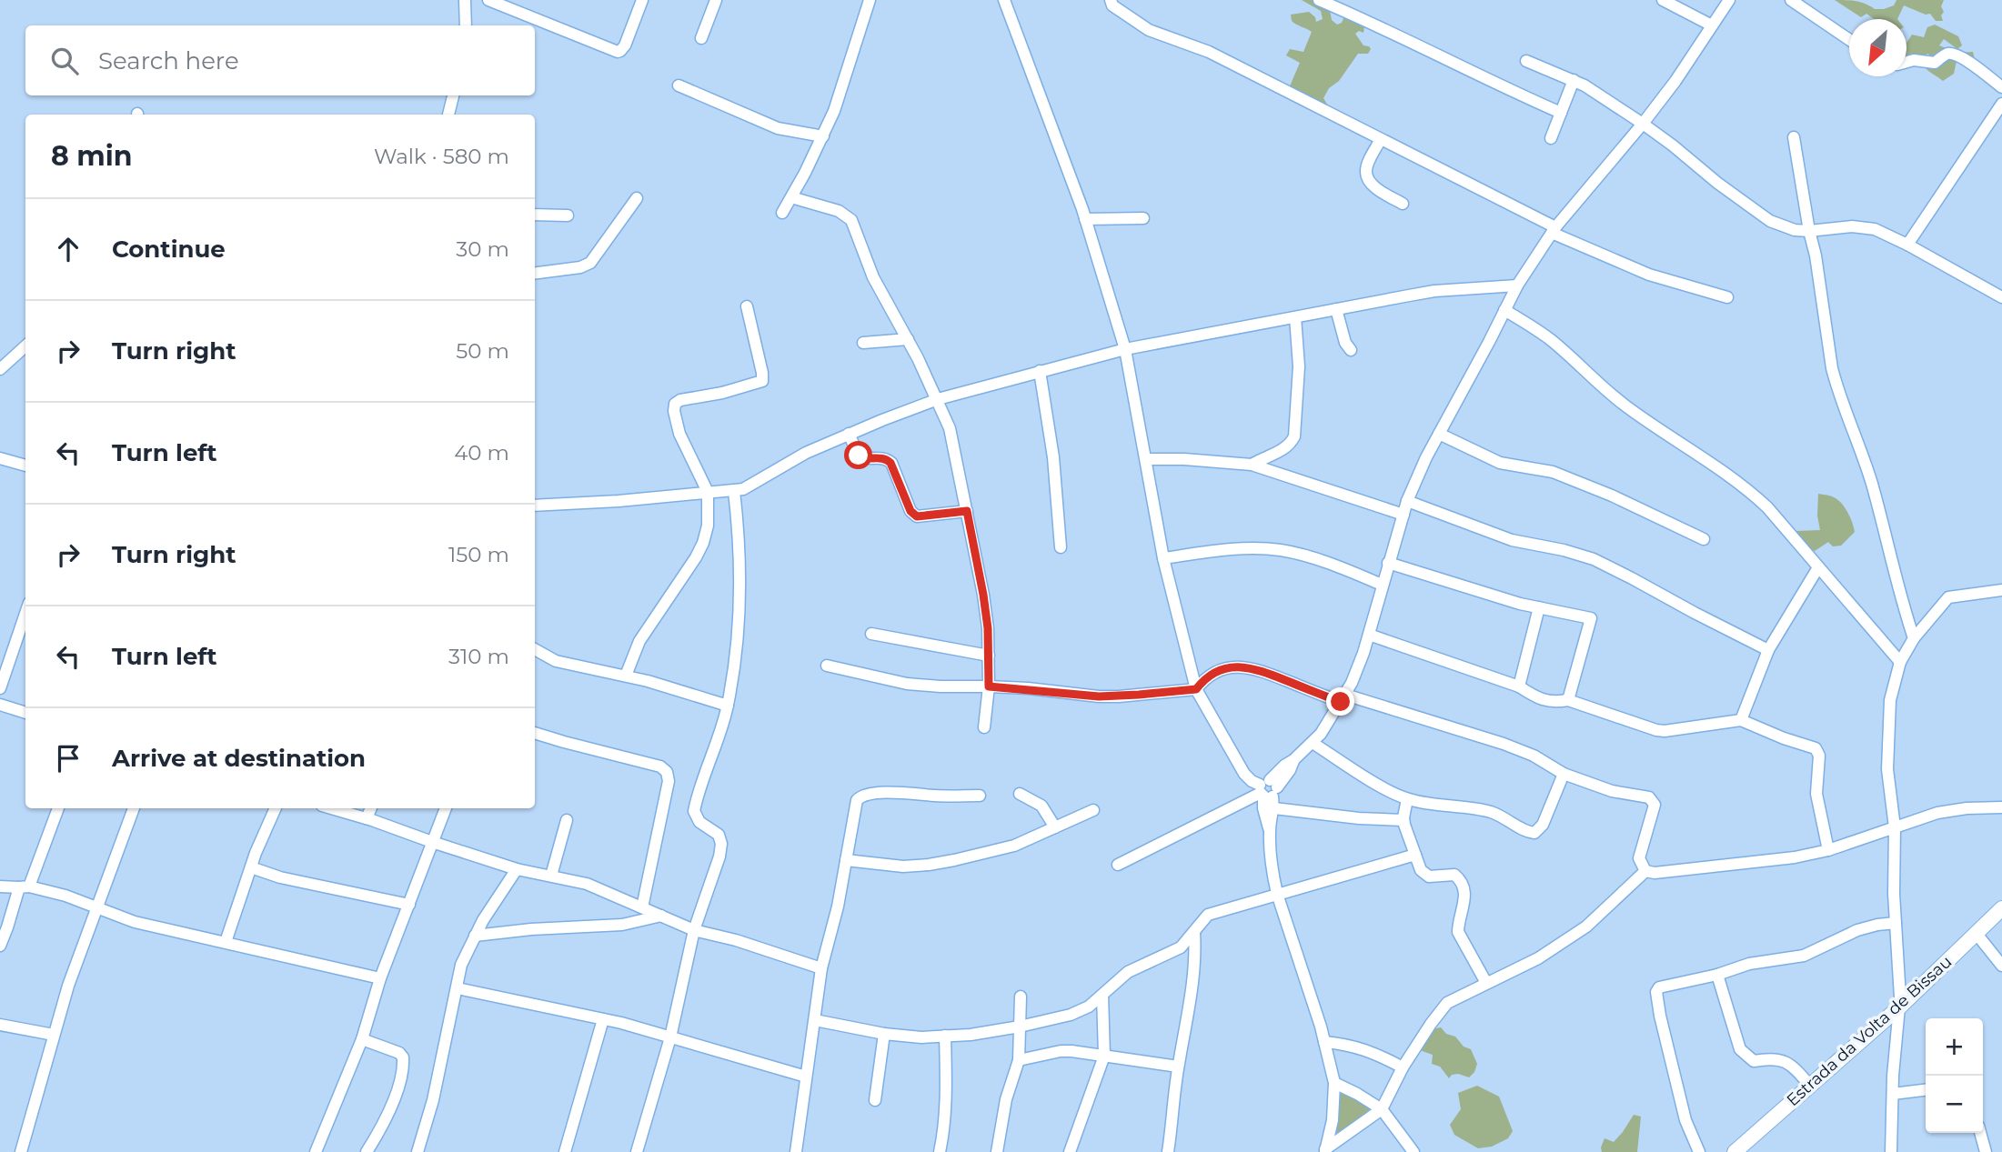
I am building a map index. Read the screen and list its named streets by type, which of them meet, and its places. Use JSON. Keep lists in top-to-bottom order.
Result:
{
  "streets": {
    "main road": ["Estrada da Volta de Bissau"]
  },
  "north": "bottom left",
  "page": {
    "search": "Search here",
    "heading": ["8 min", "Walk · 580 m"],
    "list": [
      ["Continue", "30 m"],
      ["Turn right", "50 m"],
      ["Turn left", "40 m"],
      ["Turn right", "150 m"],
      ["Turn left", "310 m"],
      "Arrive at destination"
    ],
    "map_buttons": ["+", "−"]
  }
}
